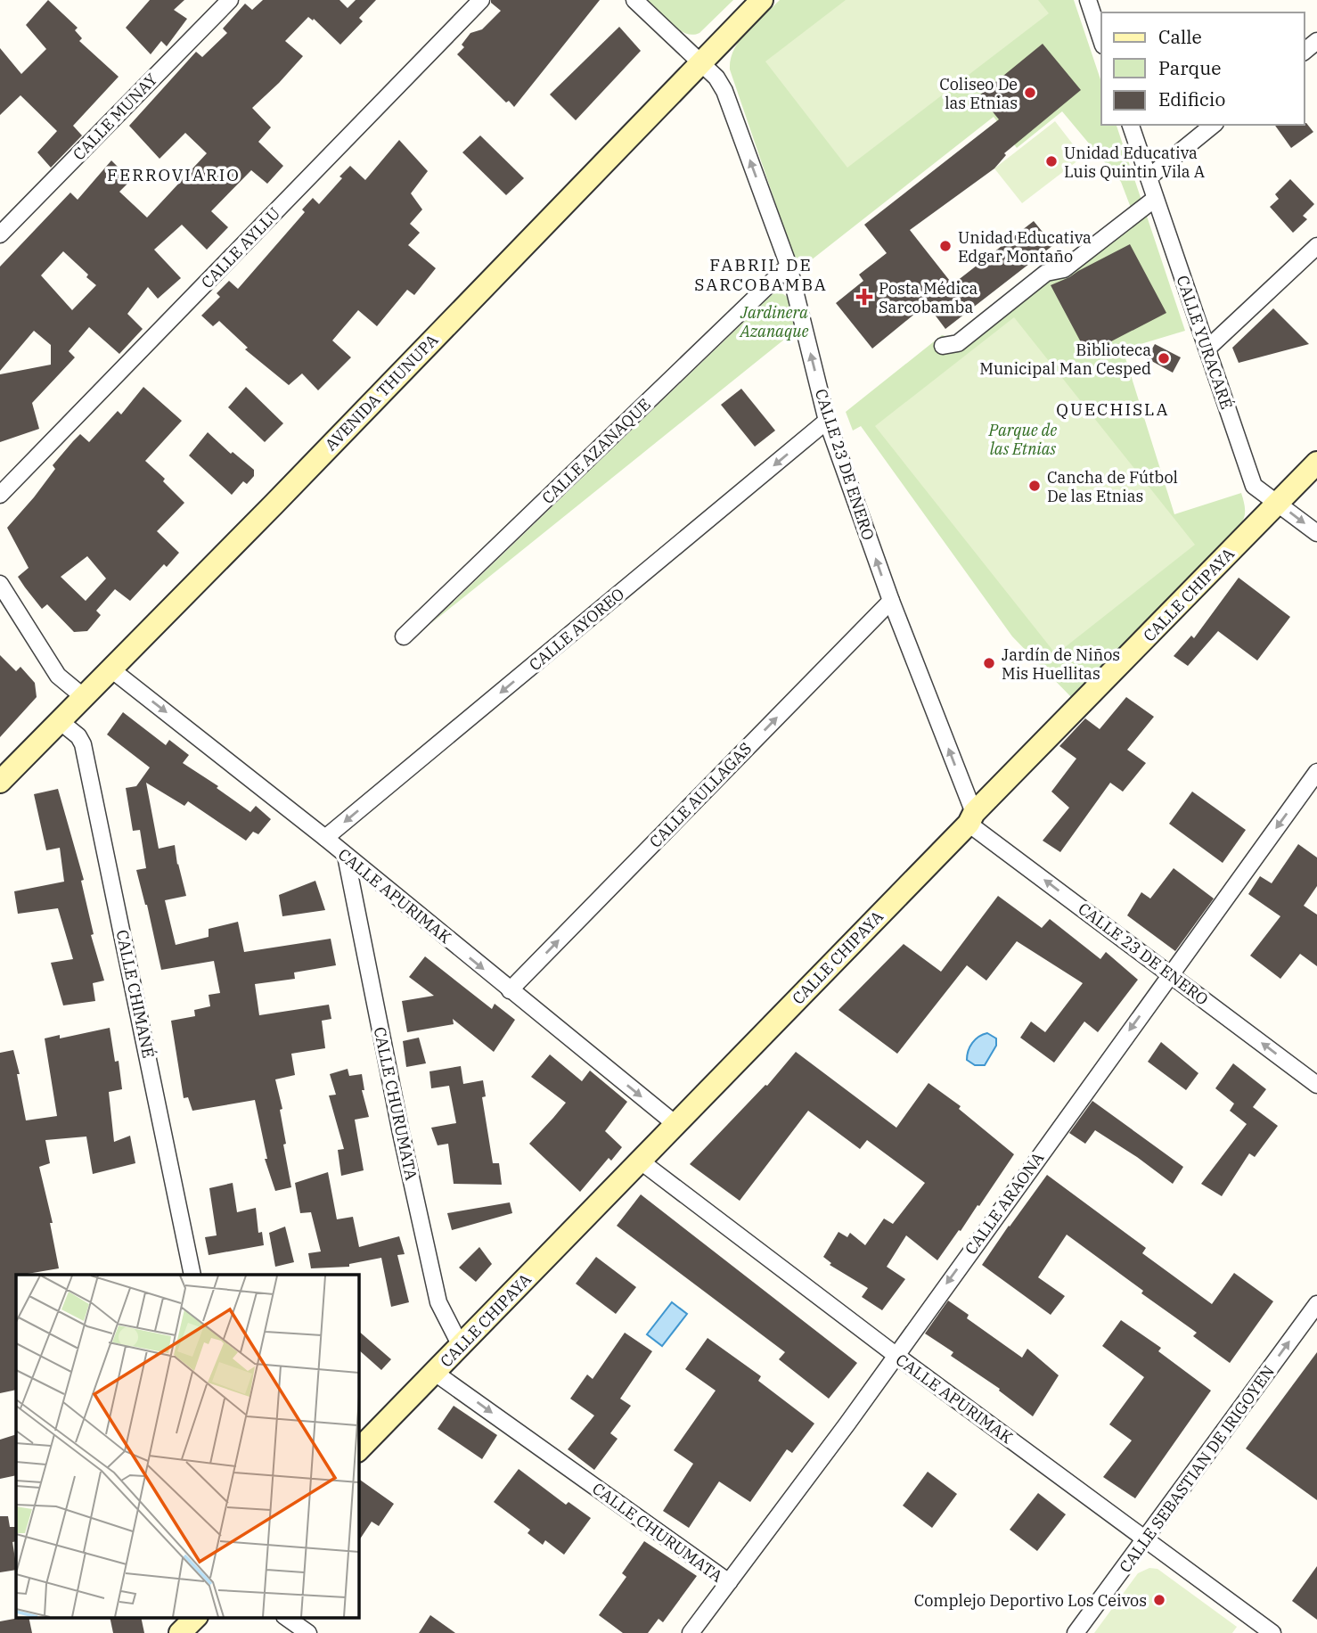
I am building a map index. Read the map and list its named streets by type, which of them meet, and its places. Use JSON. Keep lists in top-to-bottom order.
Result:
{
  "streets": {
    "street": [
      "CALLE MUNAY",
      "CALLE AYLLU",
      "CALLE YURACARÉ",
      "AVENIDA THUNUPA",
      "CALLE AZANAQUE",
      "CALLE 23 DE ENERO",
      "CALLE CHIPAYA",
      "CALLE AYOREO",
      "CALLE AULLAGAS",
      "CALLE APURIMAK",
      "CALLE CHIMANÉ",
      "CALLE CHURUMATA",
      "CALLE ARAONA",
      "CALLE SEBASTIAN DE IRIGOYEN"
    ]
  },
  "crossings": [
    ["CALLE YURACARÉ", "CALLE CHIPAYA"],
    ["AVENIDA THUNUPA", "CALLE 23 DE ENERO"],
    ["AVENIDA THUNUPA", "CALLE APURIMAK"],
    ["AVENIDA THUNUPA", "CALLE CHIMANÉ"],
    ["CALLE AZANAQUE", "CALLE 23 DE ENERO"],
    ["CALLE 23 DE ENERO", "CALLE CHIPAYA"],
    ["CALLE 23 DE ENERO", "CALLE AYOREO"],
    ["CALLE 23 DE ENERO", "CALLE AULLAGAS"],
    ["CALLE 23 DE ENERO", "CALLE ARAONA"],
    ["CALLE CHIPAYA", "CALLE APURIMAK"],
    ["CALLE CHIPAYA", "CALLE CHURUMATA"],
    ["CALLE AYOREO", "CALLE APURIMAK"],
    ["CALLE AULLAGAS", "CALLE APURIMAK"],
    ["CALLE APURIMAK", "CALLE CHURUMATA"],
    ["CALLE APURIMAK", "CALLE ARAONA"],
    ["CALLE APURIMAK", "CALLE SEBASTIAN DE IRIGOYEN"],
    ["CALLE CHURUMATA", "CALLE ARAONA"]
  ],
  "one_way": [
    "CALLE 23 DE ENERO",
    "CALLE AYOREO",
    "CALLE AULLAGAS",
    "CALLE APURIMAK",
    "CALLE CHURUMATA",
    "CALLE ARAONA",
    "CALLE SEBASTIAN DE IRIGOYEN"
  ],
  "districts": ["FERROVIARIO", "FABRIL DE SARCOBAMBA", "QUECHISLA"],
  "parks": ["Jardinera Azanaque", "Parque de las Etnias"],
  "places": {
    "other": [
      "Coliseo De las Etnias",
      "Unidad Educativa Luis Quintin Vila A",
      "Unidad Educativa Edgar Montaño",
      "Biblioteca Municipal Man Cesped",
      "Cancha de Fútbol De las Etnias",
      "Jardín de Niños Mis Huellitas",
      "Complejo Deportivo Los Ceivos"
    ],
    "health": ["Posta Médica Sarcobamba"]
  },
  "legend": ["Calle", "Parque", "Edificio"]
}
